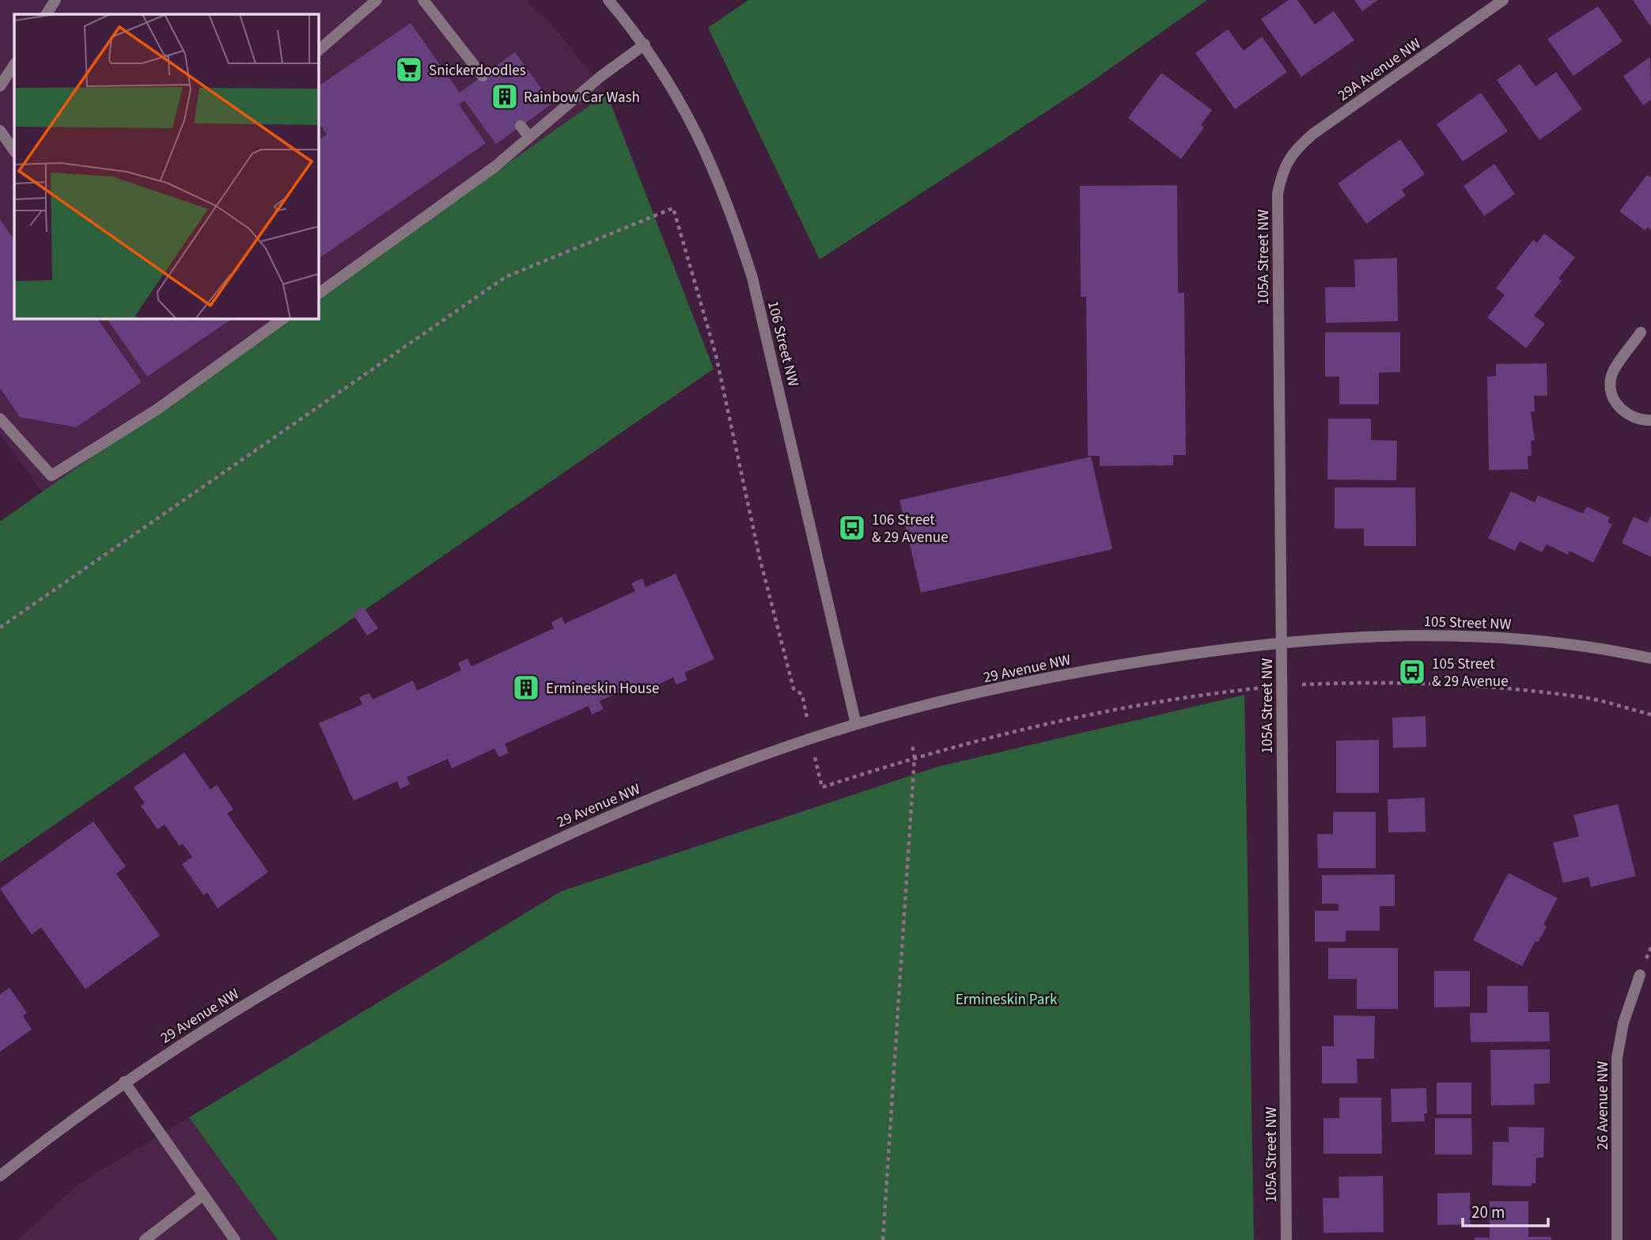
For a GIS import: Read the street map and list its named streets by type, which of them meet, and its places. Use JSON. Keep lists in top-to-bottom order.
{
  "streets": {
    "street": [
      "29A Avenue NW",
      "105A Street NW",
      "106 Street NW",
      "105 Street NW",
      "29 Avenue NW",
      "26 Avenue NW"
    ]
  },
  "crossings": [
    ["29A Avenue NW", "105A Street NW"],
    ["105A Street NW", "105 Street NW"],
    ["105A Street NW", "29 Avenue NW"],
    ["106 Street NW", "29 Avenue NW"],
    ["105 Street NW", "29 Avenue NW"]
  ],
  "parks": ["Ermineskin Park"],
  "places": {
    "supermarket": ["Snickerdoodles"],
    "building": ["Rainbow Car Wash", "Ermineskin House"],
    "bus stop": ["106 Street & 29 Avenue", "105 Street & 29 Avenue"]
  },
  "scale_bar": "20 m"
}
